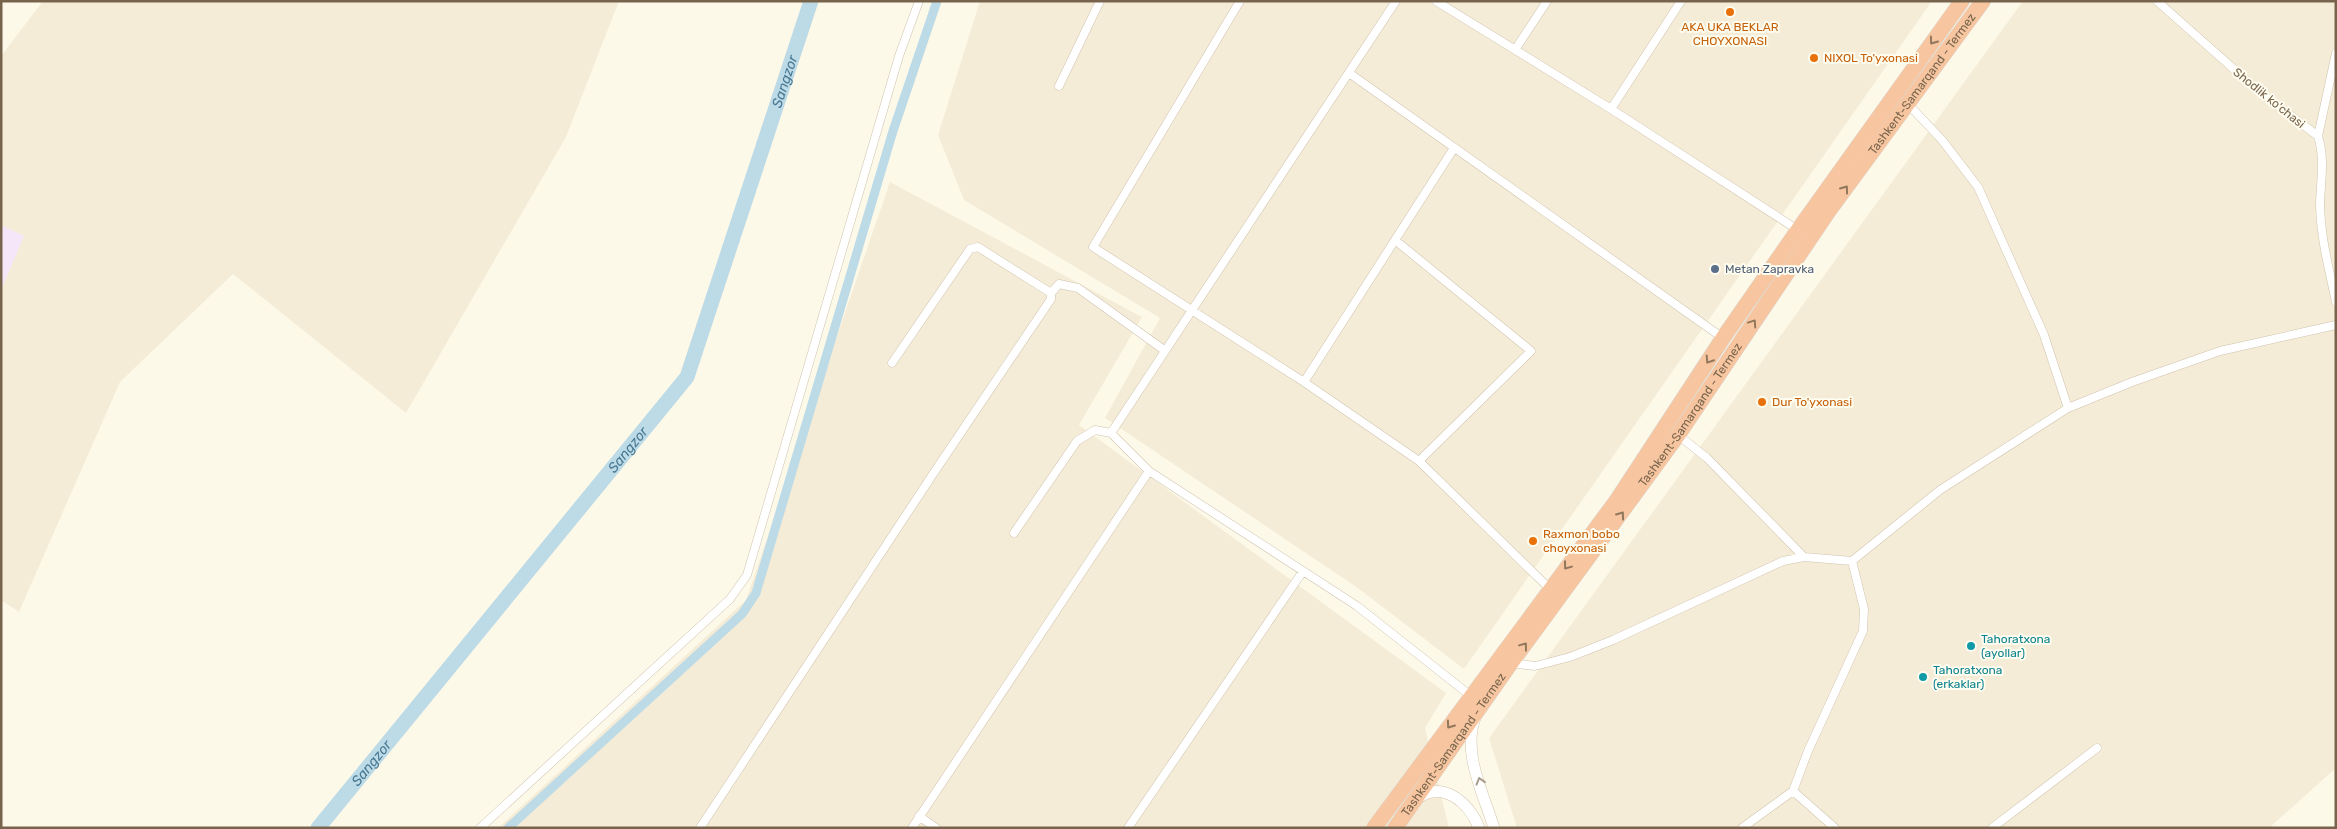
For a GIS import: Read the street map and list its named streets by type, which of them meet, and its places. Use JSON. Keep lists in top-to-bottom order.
{
  "streets": {
    "highway": ["Tashkent-Samarqand - Termez"],
    "street": ["Shodlik ko'chasi"]
  },
  "water": ["Sangzor"],
  "places": [
    "AKA UKA BEKLAR CHOYXONASI",
    "NIXOL To'yxonasi",
    "Metan Zapravka",
    "Dur To'yxonasi",
    "Raxmon bobo choyxonasi",
    "Tahoratxona (ayollar)",
    "Tahoratxona (erkaklar)"
  ]
}
